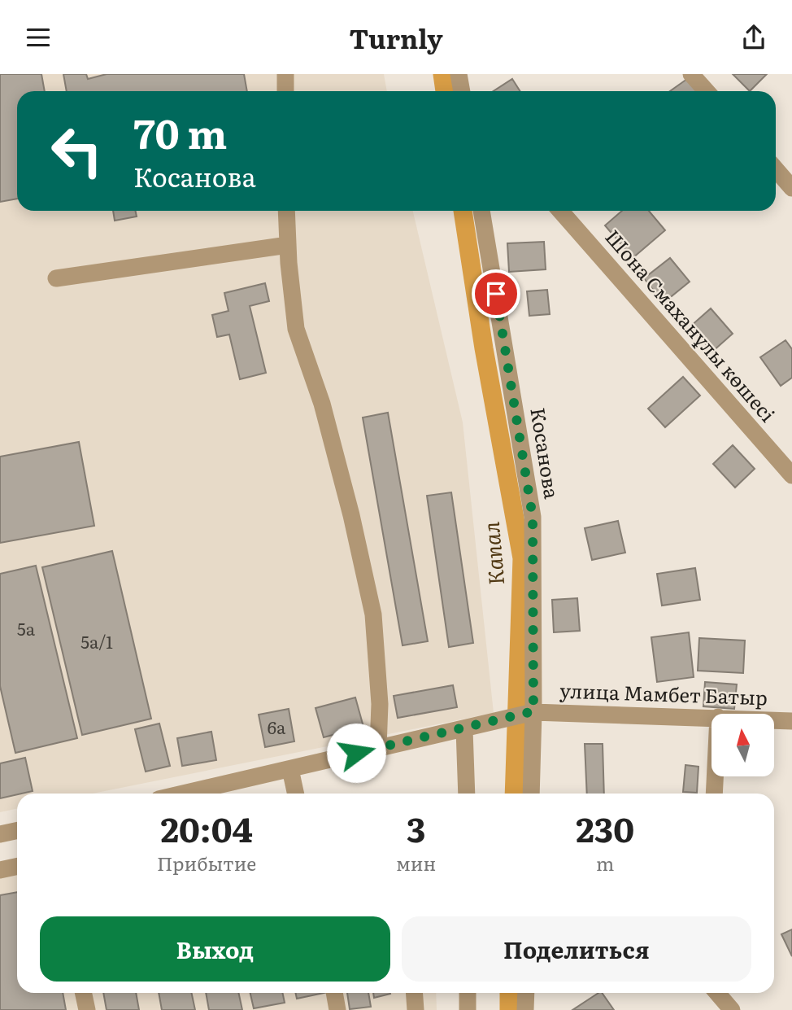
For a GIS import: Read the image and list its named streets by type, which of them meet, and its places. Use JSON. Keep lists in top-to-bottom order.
{
  "streets": {
    "street": ["Шона Смаханұлы көшесі", "Косанова", "улица Мамбет Батыр"]
  },
  "crossings": [
    ["Косанова", "улица Мамбет Батыр"]
  ],
  "water": ["Капал"],
  "house_numbers": ["5а", "5а/1", "6а"],
  "north": "top",
  "page": {
    "header": "Turnly",
    "turn": ["70 m", "Косанова"],
    "eta": [
      "20:04",
      "Прибытие",
      "3",
      "мин",
      "230",
      "m"
    ],
    "buttons": ["Выход", "Поделиться"]
  }
}
